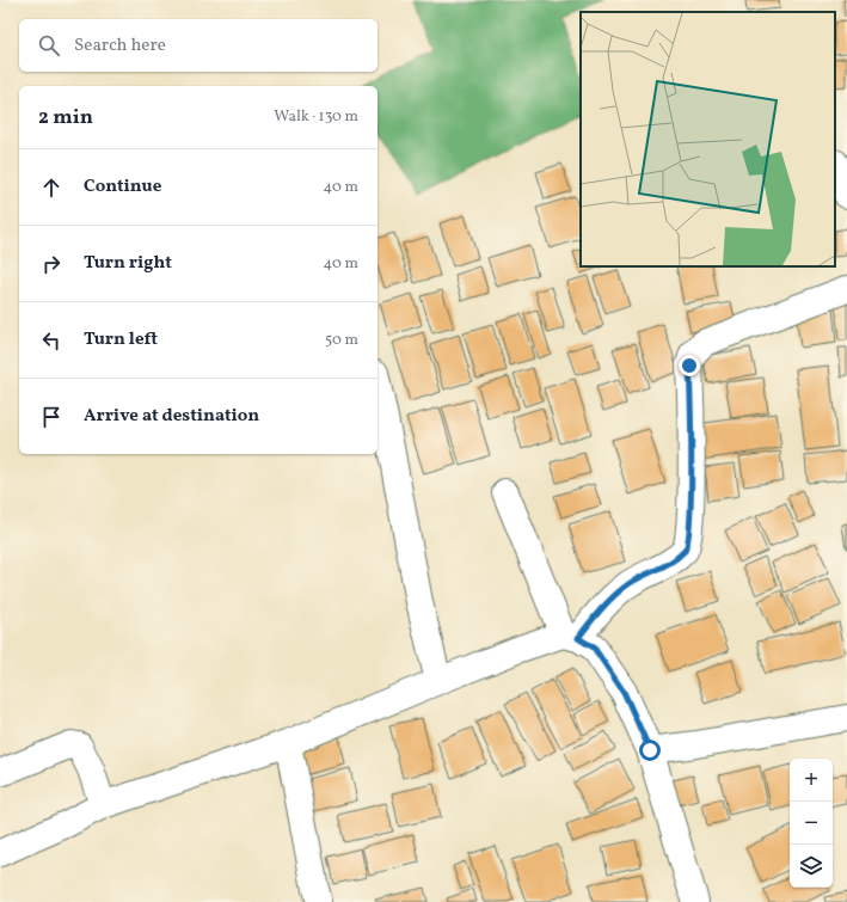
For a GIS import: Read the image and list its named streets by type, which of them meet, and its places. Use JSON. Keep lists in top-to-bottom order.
{
  "page": {
    "search": "Search here",
    "heading": ["2 min", "Walk · 130 m"],
    "list": [
      ["Continue", "40 m"],
      ["Turn right", "40 m"],
      ["Turn left", "50 m"],
      "Arrive at destination"
    ],
    "map_buttons": ["+", "−"]
  }
}
